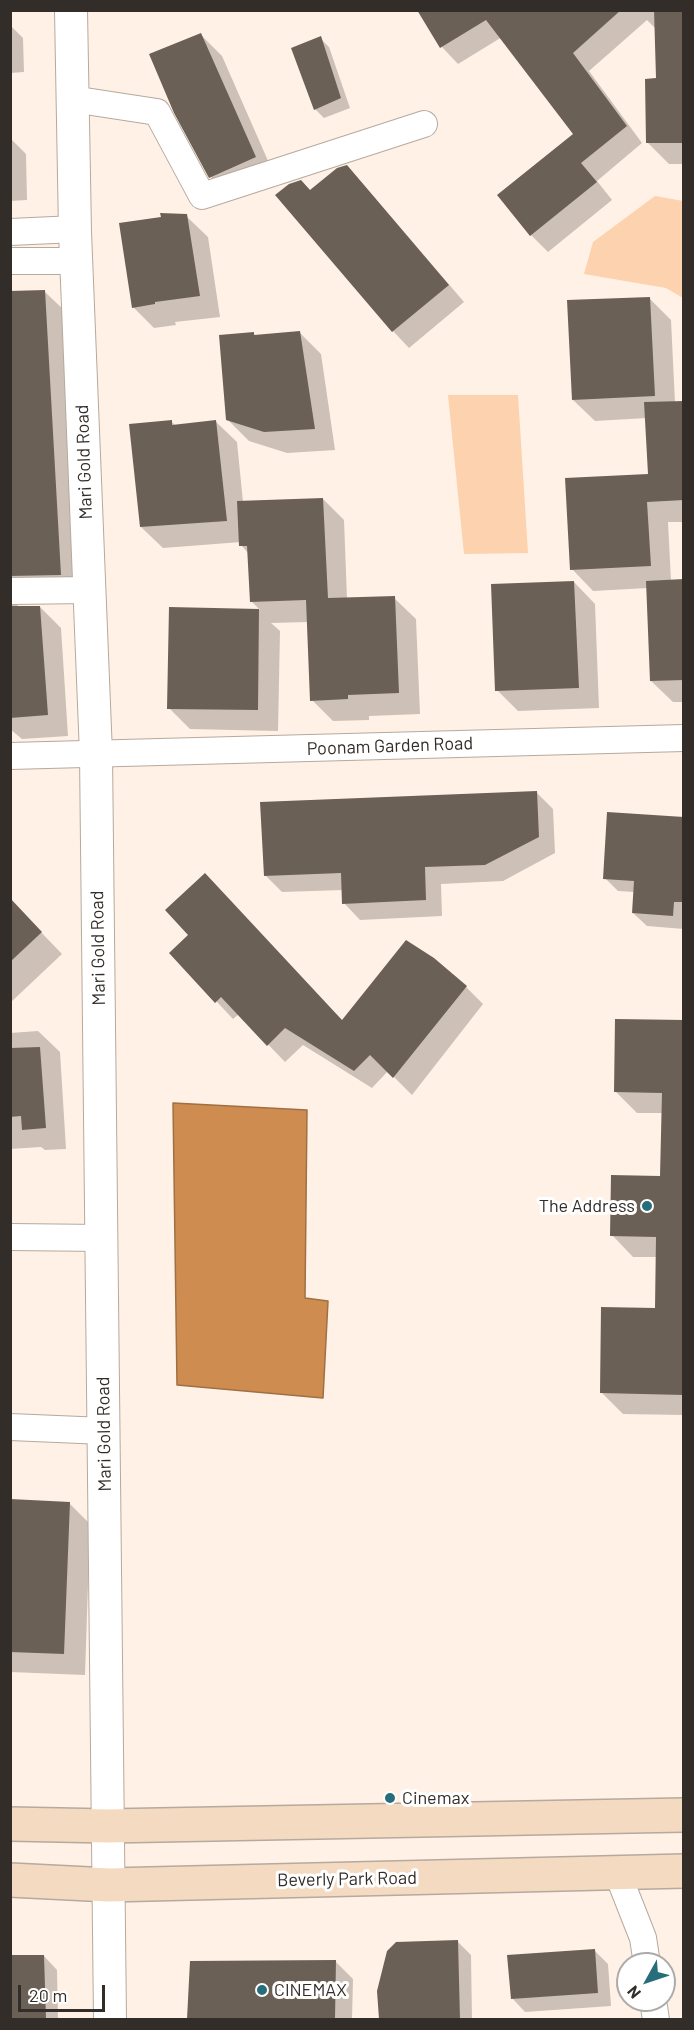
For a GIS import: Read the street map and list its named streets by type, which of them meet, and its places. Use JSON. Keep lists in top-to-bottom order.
{
  "streets": {
    "main road": ["Beverly Park Road"],
    "street": ["Mari Gold Road", "Poonam Garden Road"]
  },
  "crossings": [
    ["Mari Gold Road", "Poonam Garden Road"],
    ["Mari Gold Road", "Beverly Park Road"]
  ],
  "places": ["The Address", "Cinemax", "CINEMAX"],
  "scale_bar": "20 m",
  "north": "bottom left"
}
